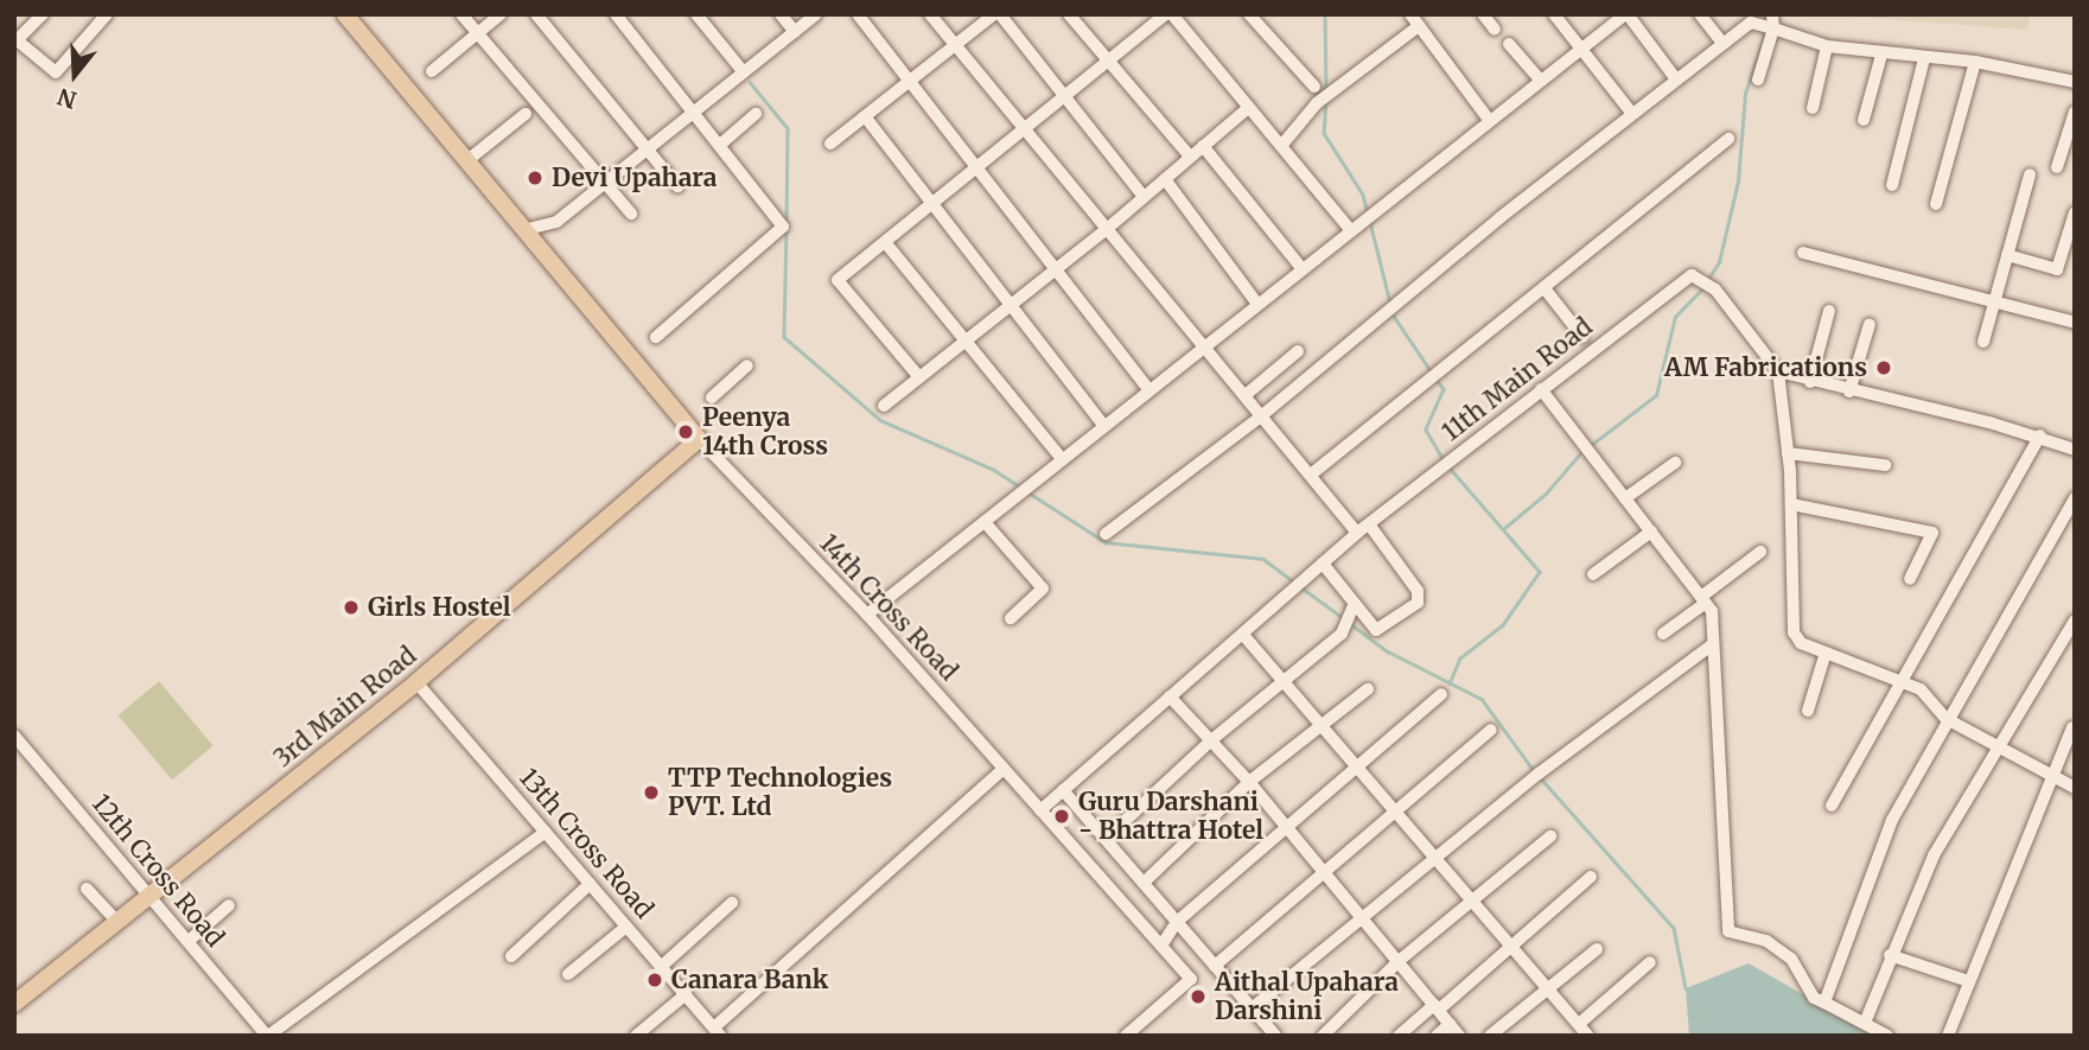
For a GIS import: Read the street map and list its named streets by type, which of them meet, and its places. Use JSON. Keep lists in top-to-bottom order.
{
  "streets": {
    "main road": ["3rd Main Road"],
    "street": [
      "11th Main Road",
      "14th Cross Road",
      "13th Cross Road",
      "12th Cross Road"
    ]
  },
  "crossings": [
    ["11th Main Road", "14th Cross Road"],
    ["14th Cross Road", "3rd Main Road"],
    ["3rd Main Road", "13th Cross Road"],
    ["3rd Main Road", "12th Cross Road"]
  ],
  "places": [
    "Devi Upahara",
    "AM Fabrications",
    "Peenya 14th Cross",
    "Girls Hostel",
    "TTP Technologies PVT. Ltd",
    "Guru Darshani - Bhattra Hotel",
    "Canara Bank",
    "Aithal Upahara Darshini"
  ],
  "north": "bottom"
}
